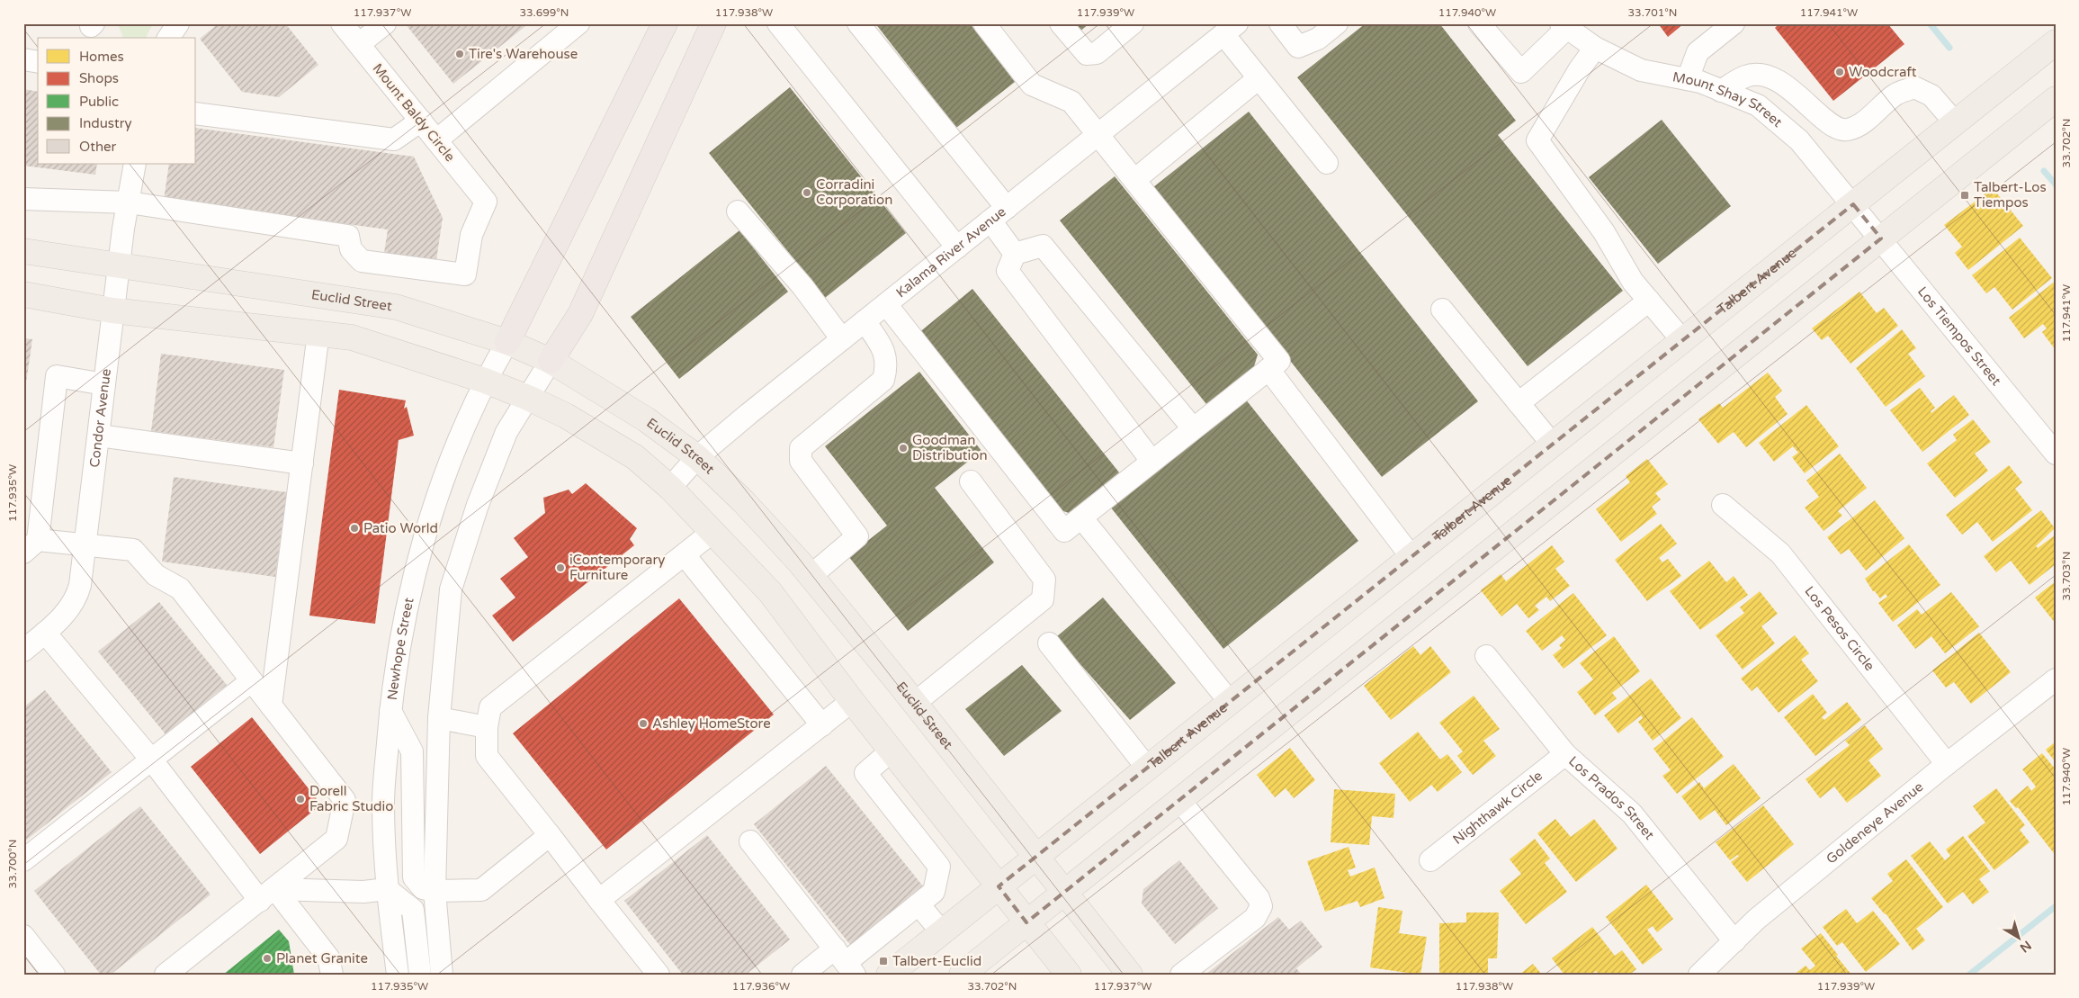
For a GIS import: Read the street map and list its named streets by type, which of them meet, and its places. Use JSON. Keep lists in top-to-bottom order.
{
  "streets": {
    "main road": ["Talbert Avenue", "Euclid Street"],
    "street": [
      "Mount Shay Street",
      "Mount Baldy Circle",
      "Kalama River Avenue",
      "Los Tiempos Street",
      "Condor Avenue",
      "Los Pesos Circle",
      "Newhope Street",
      "Los Prados Street",
      "Nighthawk Circle",
      "Goldeneye Avenue"
    ]
  },
  "crossings": [
    ["Mount Shay Street", "Talbert Avenue"],
    ["Mount Shay Street", "Los Tiempos Street"],
    ["Mount Baldy Circle", "Condor Avenue"],
    ["Kalama River Avenue", "Euclid Street"],
    ["Talbert Avenue", "Euclid Street"],
    ["Talbert Avenue", "Los Tiempos Street"],
    ["Euclid Street", "Condor Avenue"],
    ["Euclid Street", "Newhope Street"],
    ["Los Pesos Circle", "Goldeneye Avenue"],
    ["Los Prados Street", "Nighthawk Circle"],
    ["Los Prados Street", "Goldeneye Avenue"]
  ],
  "places": {
    "other": [
      "Tire's Warehouse",
      "Woodcraft",
      "Corradini Corporation",
      "Goodman Distribution",
      "Patio World",
      "iContemporary Furniture",
      "Ashley HomeStore",
      "Dorell Fabric Studio",
      "Planet Granite"
    ],
    "transit": ["Talbert-Los Tiempos", "Talbert-Euclid"]
  },
  "legend": [
    "Homes",
    "Shops",
    "Public",
    "Industry",
    "Other"
  ],
  "north": "bottom right",
  "coordinates": [
    "117.937°W",
    "33.699°N",
    "117.938°W",
    "117.939°W",
    "117.940°W",
    "33.701°N",
    "117.941°W",
    "33.702°N",
    "117.935°W",
    "33.703°N",
    "33.700°N",
    "117.936°W"
  ]
}
